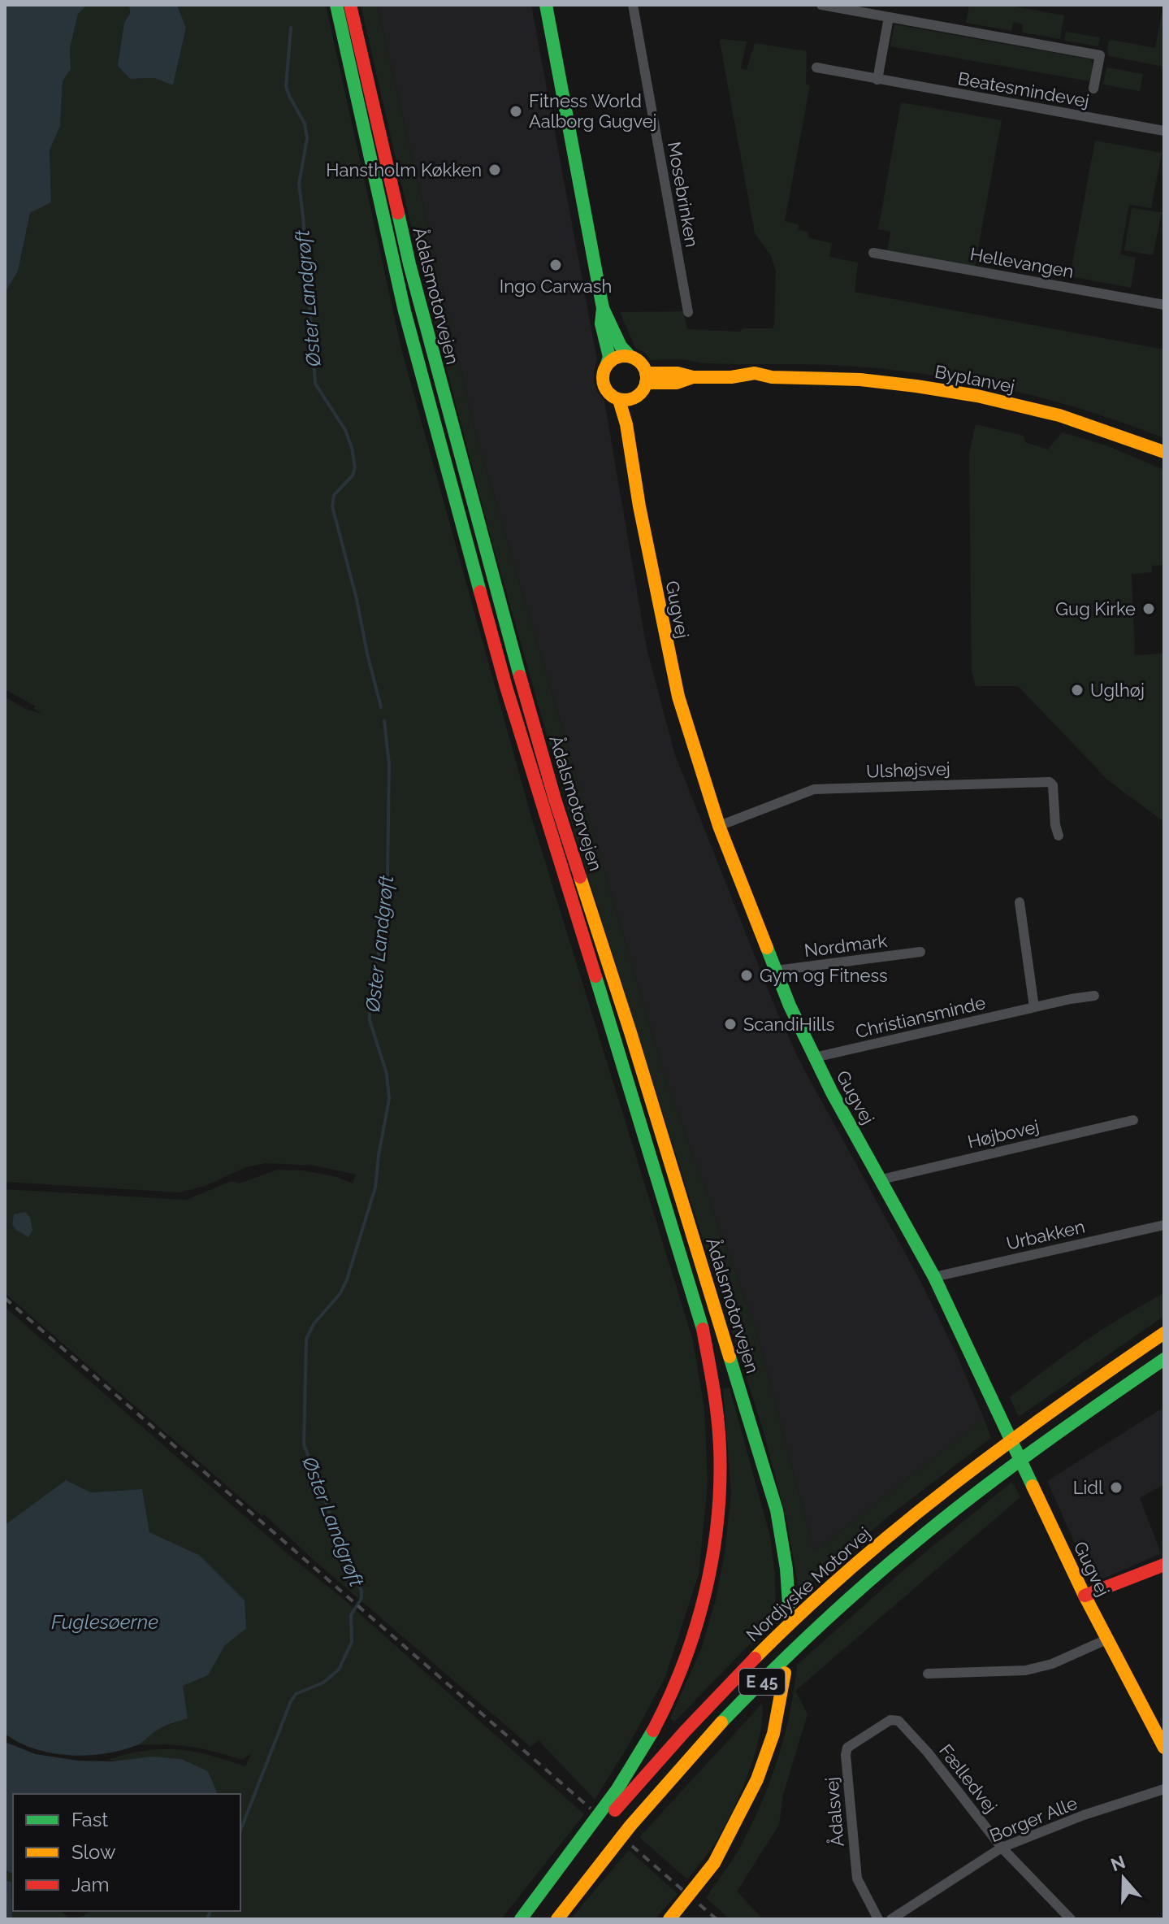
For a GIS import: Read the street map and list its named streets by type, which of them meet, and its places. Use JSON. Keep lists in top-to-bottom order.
{
  "streets": {
    "main road": [
      "Ådalsmotorvejen",
      "Byplanvej",
      "Gugvej",
      "Nordjyske Motorvej",
      "E 45"
    ],
    "street": [
      "Beatesmindevej",
      "Mosebrinken",
      "Hellevangen",
      "Ulshøjsvej",
      "Nordmark",
      "Christiansminde",
      "Højbovej",
      "Urbakken",
      "Fælledvej",
      "Ådalsvej",
      "Borger Alle"
    ]
  },
  "crossings": [
    ["Byplanvej", "Gugvej"],
    ["Gugvej", "Ulshøjsvej"],
    ["Gugvej", "Nordmark"],
    ["Gugvej", "Christiansminde"],
    ["Gugvej", "Højbovej"],
    ["Gugvej", "Urbakken"],
    ["Fælledvej", "Ådalsvej"],
    ["Fælledvej", "Borger Alle"]
  ],
  "water": ["Øster Landgrøft", "Fuglesøerne"],
  "places": [
    "Fitness World Aalborg Gugvej",
    "Hanstholm Køkken",
    "Ingo Carwash",
    "Gug Kirke",
    "Uglhøj",
    "Gym og Fitness",
    "ScandiHills",
    "Lidl"
  ],
  "legend": ["Fast", "Slow", "Jam"],
  "north": "top"
}
